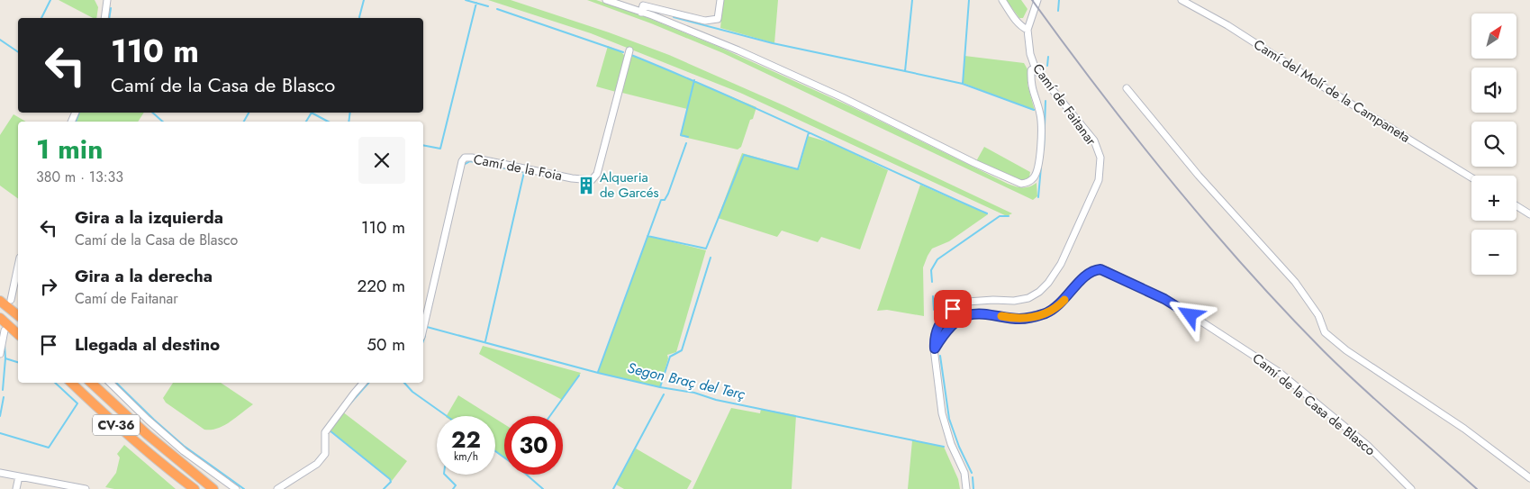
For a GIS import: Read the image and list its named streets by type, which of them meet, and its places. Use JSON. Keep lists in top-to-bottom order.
{
  "streets": {
    "highway": ["CV-36"],
    "street": [
      "Camí del Molí de la Campaneta",
      "Camí de Faitanar",
      "Camí de la Foia",
      "Camí de la Casa de Blasco"
    ]
  },
  "crossings": [
    ["Camí de Faitanar", "Camí de la Casa de Blasco"]
  ],
  "water": ["Segon Braç del Terç"],
  "places": {
    "building": ["Alqueria de Garcés"]
  },
  "north": "top right",
  "page": {
    "map_buttons": ["+", "−"],
    "turn": ["110 m", "Camí de la Casa de Blasco"],
    "heading": ["1 min", "380 m · 13:33"],
    "list": [
      {
        "name": "Gira a la izquierda",
        "note": "Camí de la Casa de Blasco",
        "value": "110 m"
      },
      {
        "name": "Gira a la derecha",
        "note": "Camí de Faitanar",
        "value": "220 m"
      },
      {
        "name": "Llegada al destino",
        "value": "50 m"
      }
    ],
    "speed": "22 km/h",
    "limit": "30"
  }
}
